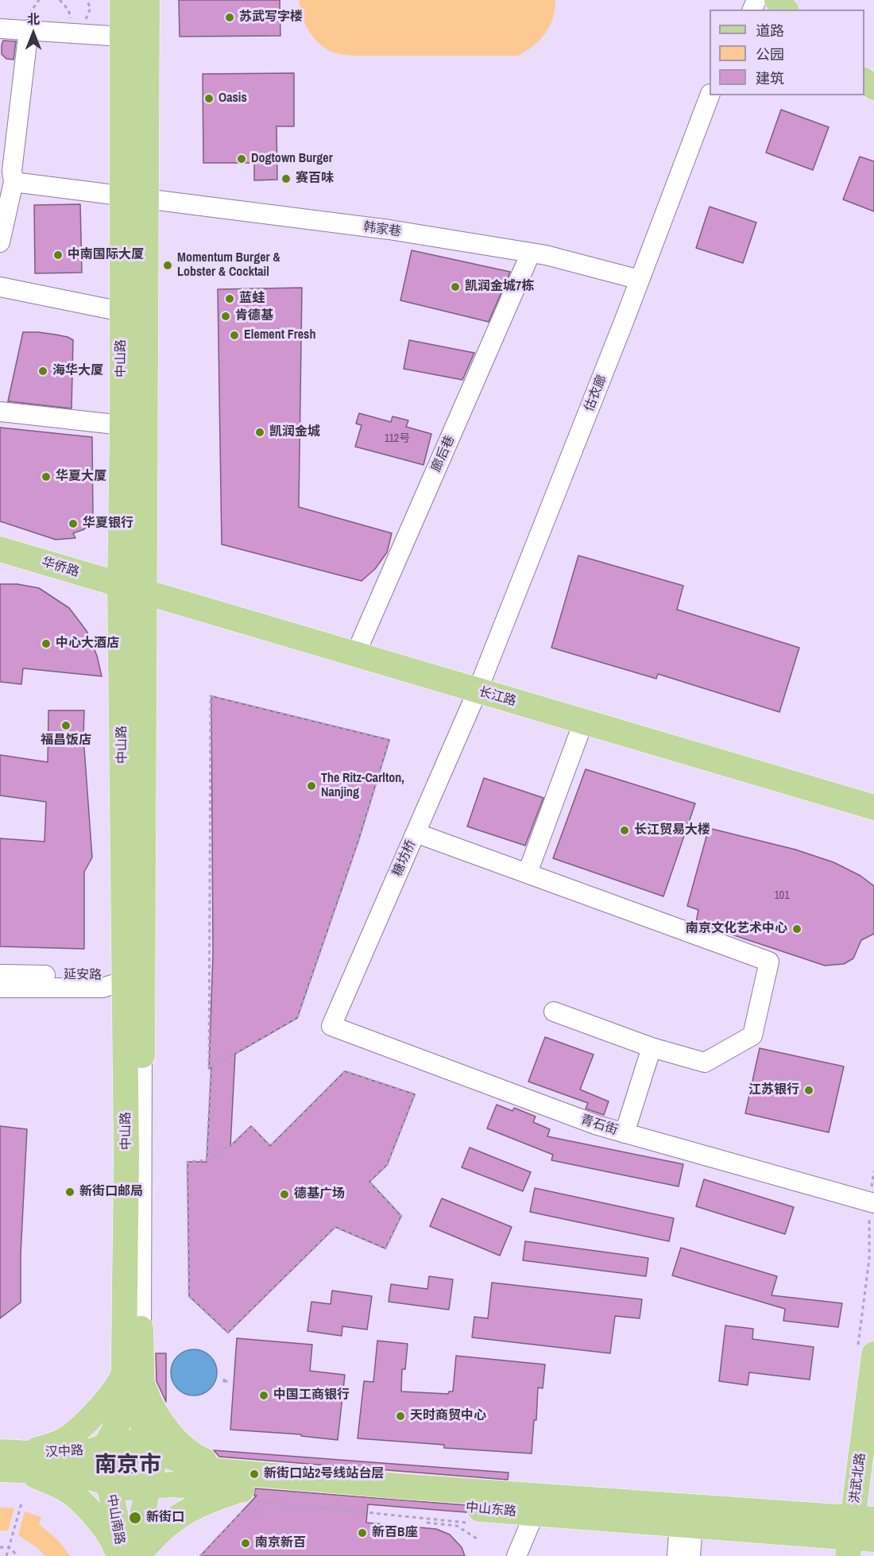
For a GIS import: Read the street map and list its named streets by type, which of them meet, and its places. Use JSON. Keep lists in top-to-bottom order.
{
  "streets": {
    "main road": [
      "中山路",
      "华侨路",
      "长江路",
      "汉中路",
      "洪武北路",
      "中山东路",
      "中山南路"
    ],
    "street": [
      "韩家巷",
      "估衣廊",
      "廊后巷",
      "糖坊桥",
      "延安路",
      "青石街"
    ]
  },
  "crossings": [
    ["韩家巷", "中山路"],
    ["韩家巷", "估衣廊"],
    ["韩家巷", "廊后巷"],
    ["中山路", "华侨路"],
    ["中山路", "长江路"],
    ["中山路", "延安路"],
    ["中山路", "汉中路"],
    ["中山路", "中山东路"],
    ["中山路", "中山南路"],
    ["估衣廊", "长江路"],
    ["估衣廊", "糖坊桥"],
    ["廊后巷", "长江路"],
    ["华侨路", "长江路"],
    ["长江路", "糖坊桥"],
    ["糖坊桥", "青石街"],
    ["汉中路", "中山东路"],
    ["汉中路", "中山南路"],
    ["洪武北路", "中山东路"],
    ["中山东路", "中山南路"]
  ],
  "districts": ["南京市"],
  "places": [
    "苏武写字楼",
    "Oasis",
    "Dogtown Burger",
    "赛百味",
    "中南国际大厦",
    "Momentum Burger & Lobster & Cocktail",
    "凯润金城7栋",
    "蓝蛙",
    "肯德基",
    "Element Fresh",
    "海华大厦",
    "凯润金城",
    "华夏大厦",
    "华夏银行",
    "中心大酒店",
    "福昌饭店",
    "The Ritz-Carlton, Nanjing",
    "长江贸易大楼",
    "南京文化艺术中心",
    "江苏银行",
    "新街口邮局",
    "德基广场",
    "中国工商银行",
    "天时商贸中心",
    "新街口站2号线站台层",
    "新街口",
    "新百B座",
    "南京新百"
  ],
  "house_numbers": ["112号", "101"],
  "legend": ["道路", "公园", "建筑"],
  "north": "top"
}
